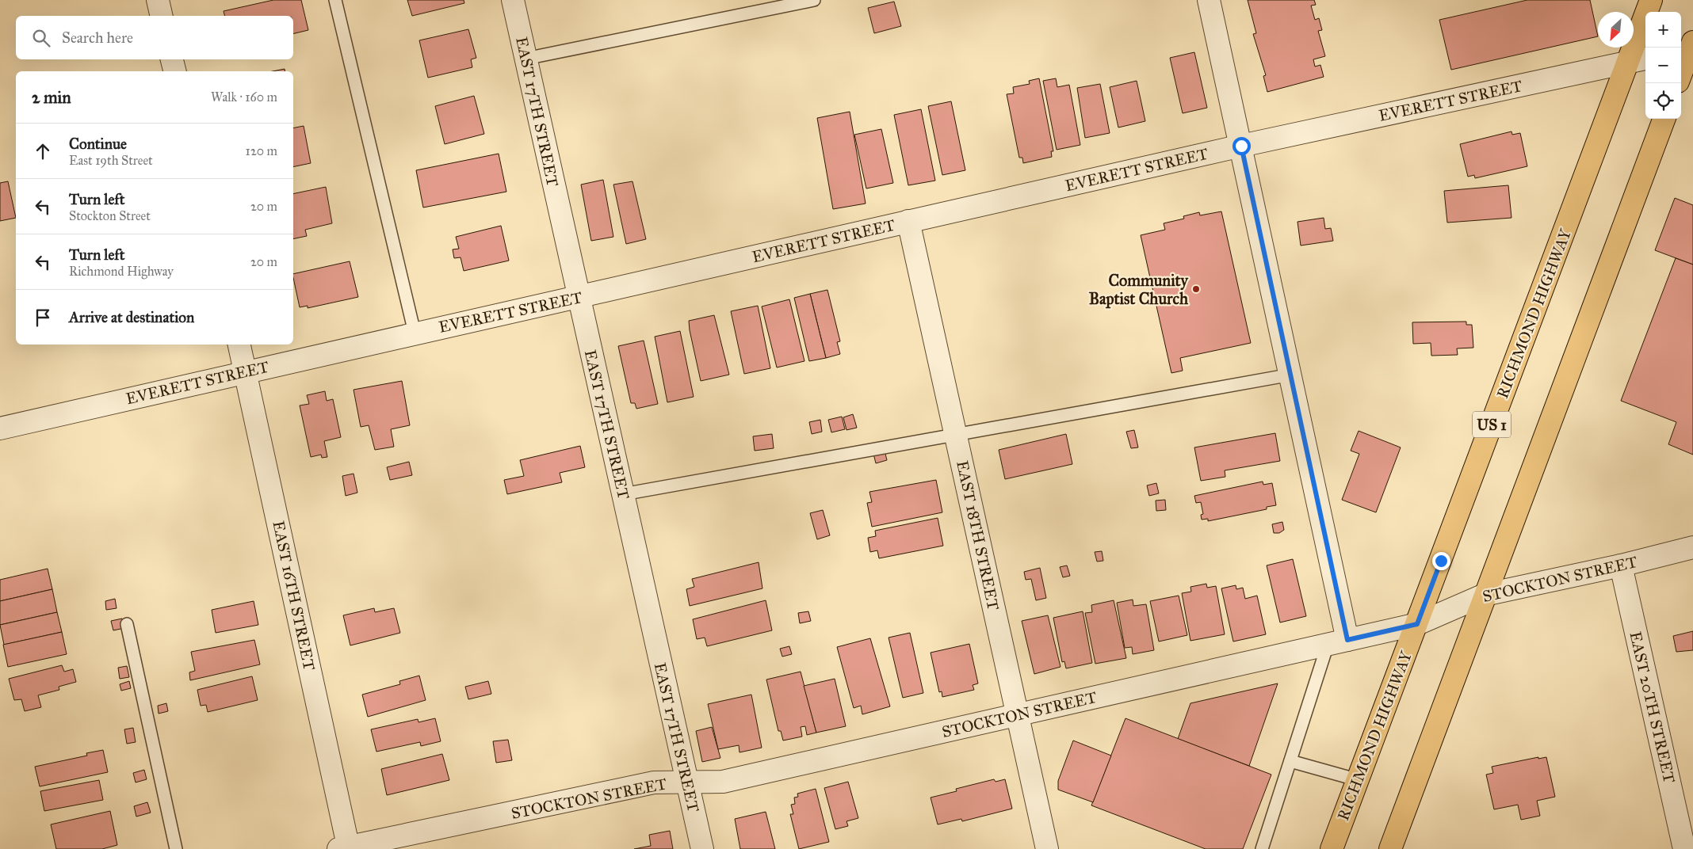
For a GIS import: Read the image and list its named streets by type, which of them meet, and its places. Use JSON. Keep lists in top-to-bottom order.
{
  "streets": {
    "main road": ["RICHMOND HIGHWAY", "US 1"],
    "street": [
      "EVERETT STREET",
      "EAST 17TH STREET",
      "EAST 18TH STREET",
      "STOCKTON STREET",
      "EAST 16TH STREET",
      "EAST 20TH STREET"
    ]
  },
  "crossings": [
    ["EVERETT STREET", "EAST 17TH STREET"],
    ["EVERETT STREET", "RICHMOND HIGHWAY"],
    ["EVERETT STREET", "EAST 18TH STREET"],
    ["EVERETT STREET", "EAST 16TH STREET"],
    ["EAST 17TH STREET", "STOCKTON STREET"],
    ["RICHMOND HIGHWAY", "STOCKTON STREET"],
    ["EAST 18TH STREET", "STOCKTON STREET"],
    ["STOCKTON STREET", "EAST 16TH STREET"],
    ["STOCKTON STREET", "EAST 20TH STREET"]
  ],
  "places": ["Community Baptist Church"],
  "north": "bottom left",
  "page": {
    "map_buttons": ["+", "−"],
    "search": "Search here",
    "heading": ["2 min", "Walk · 160 m"],
    "list": [
      ["Continue", "East 19th Street", "120 m"],
      ["Turn left", "Stockton Street", "20 m"],
      ["Turn left", "Richmond Highway", "20 m"],
      "Arrive at destination"
    ]
  }
}
